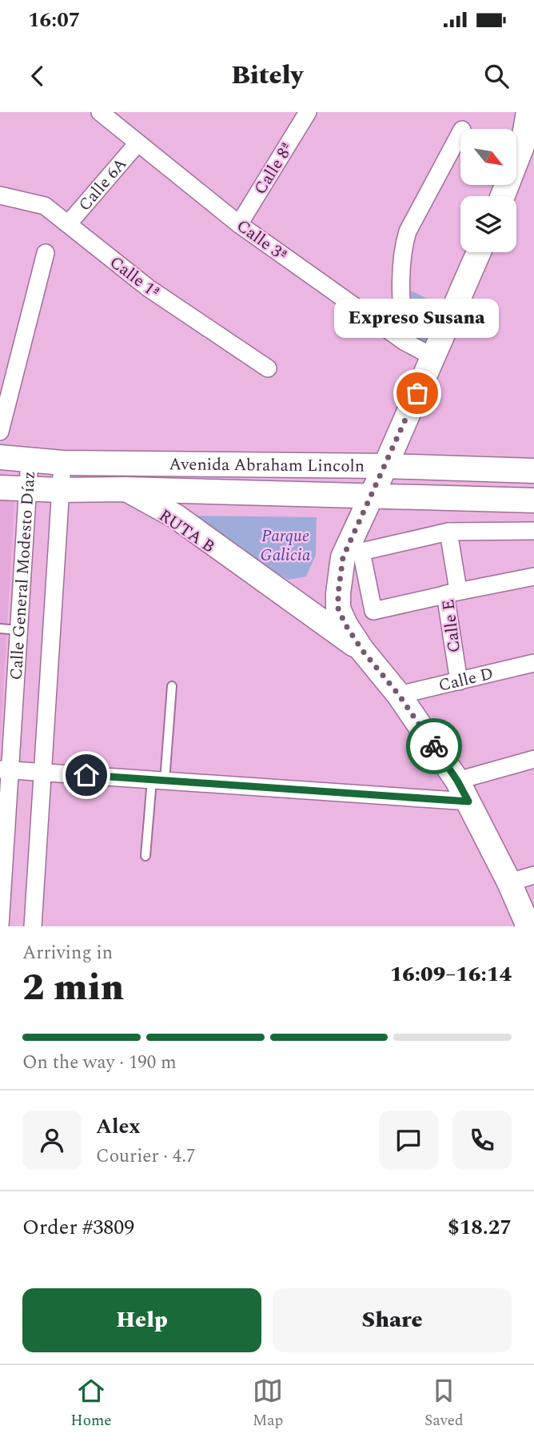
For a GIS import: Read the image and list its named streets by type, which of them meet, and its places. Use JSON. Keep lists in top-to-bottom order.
{
  "streets": {
    "main road": ["Avenida Abraham Lincoln"],
    "street": [
      "Calle 8ª",
      "Calle 6A",
      "Calle 3ª",
      "Calle 1ª",
      "Calle General Modesto Díaz",
      "Calle E",
      "Calle D"
    ]
  },
  "crossings": [
    ["Calle 8ª", "Calle 3ª"],
    ["Calle 6A", "Calle 3ª"],
    ["Calle 6A", "Calle 1ª"],
    ["Avenida Abraham Lincoln", "Calle General Modesto Díaz"],
    ["Calle E", "Calle D"]
  ],
  "parks": ["Parque Galicia"],
  "places": ["Expreso Susana"],
  "north": "bottom right",
  "page": {
    "status": "16:07",
    "header": "Bitely",
    "bubble": "Expreso Susana",
    "heading": ["2 min", "Arriving in", "16:09–16:14"],
    "panel": [
      "Alex",
      "Courier · 4.7",
      "Order #3809",
      "$18.27"
    ],
    "bar": "On the way · 190 m",
    "buttons": ["Help", "Share"],
    "tabs": ["Home", "Map", "Saved"]
  }
}
